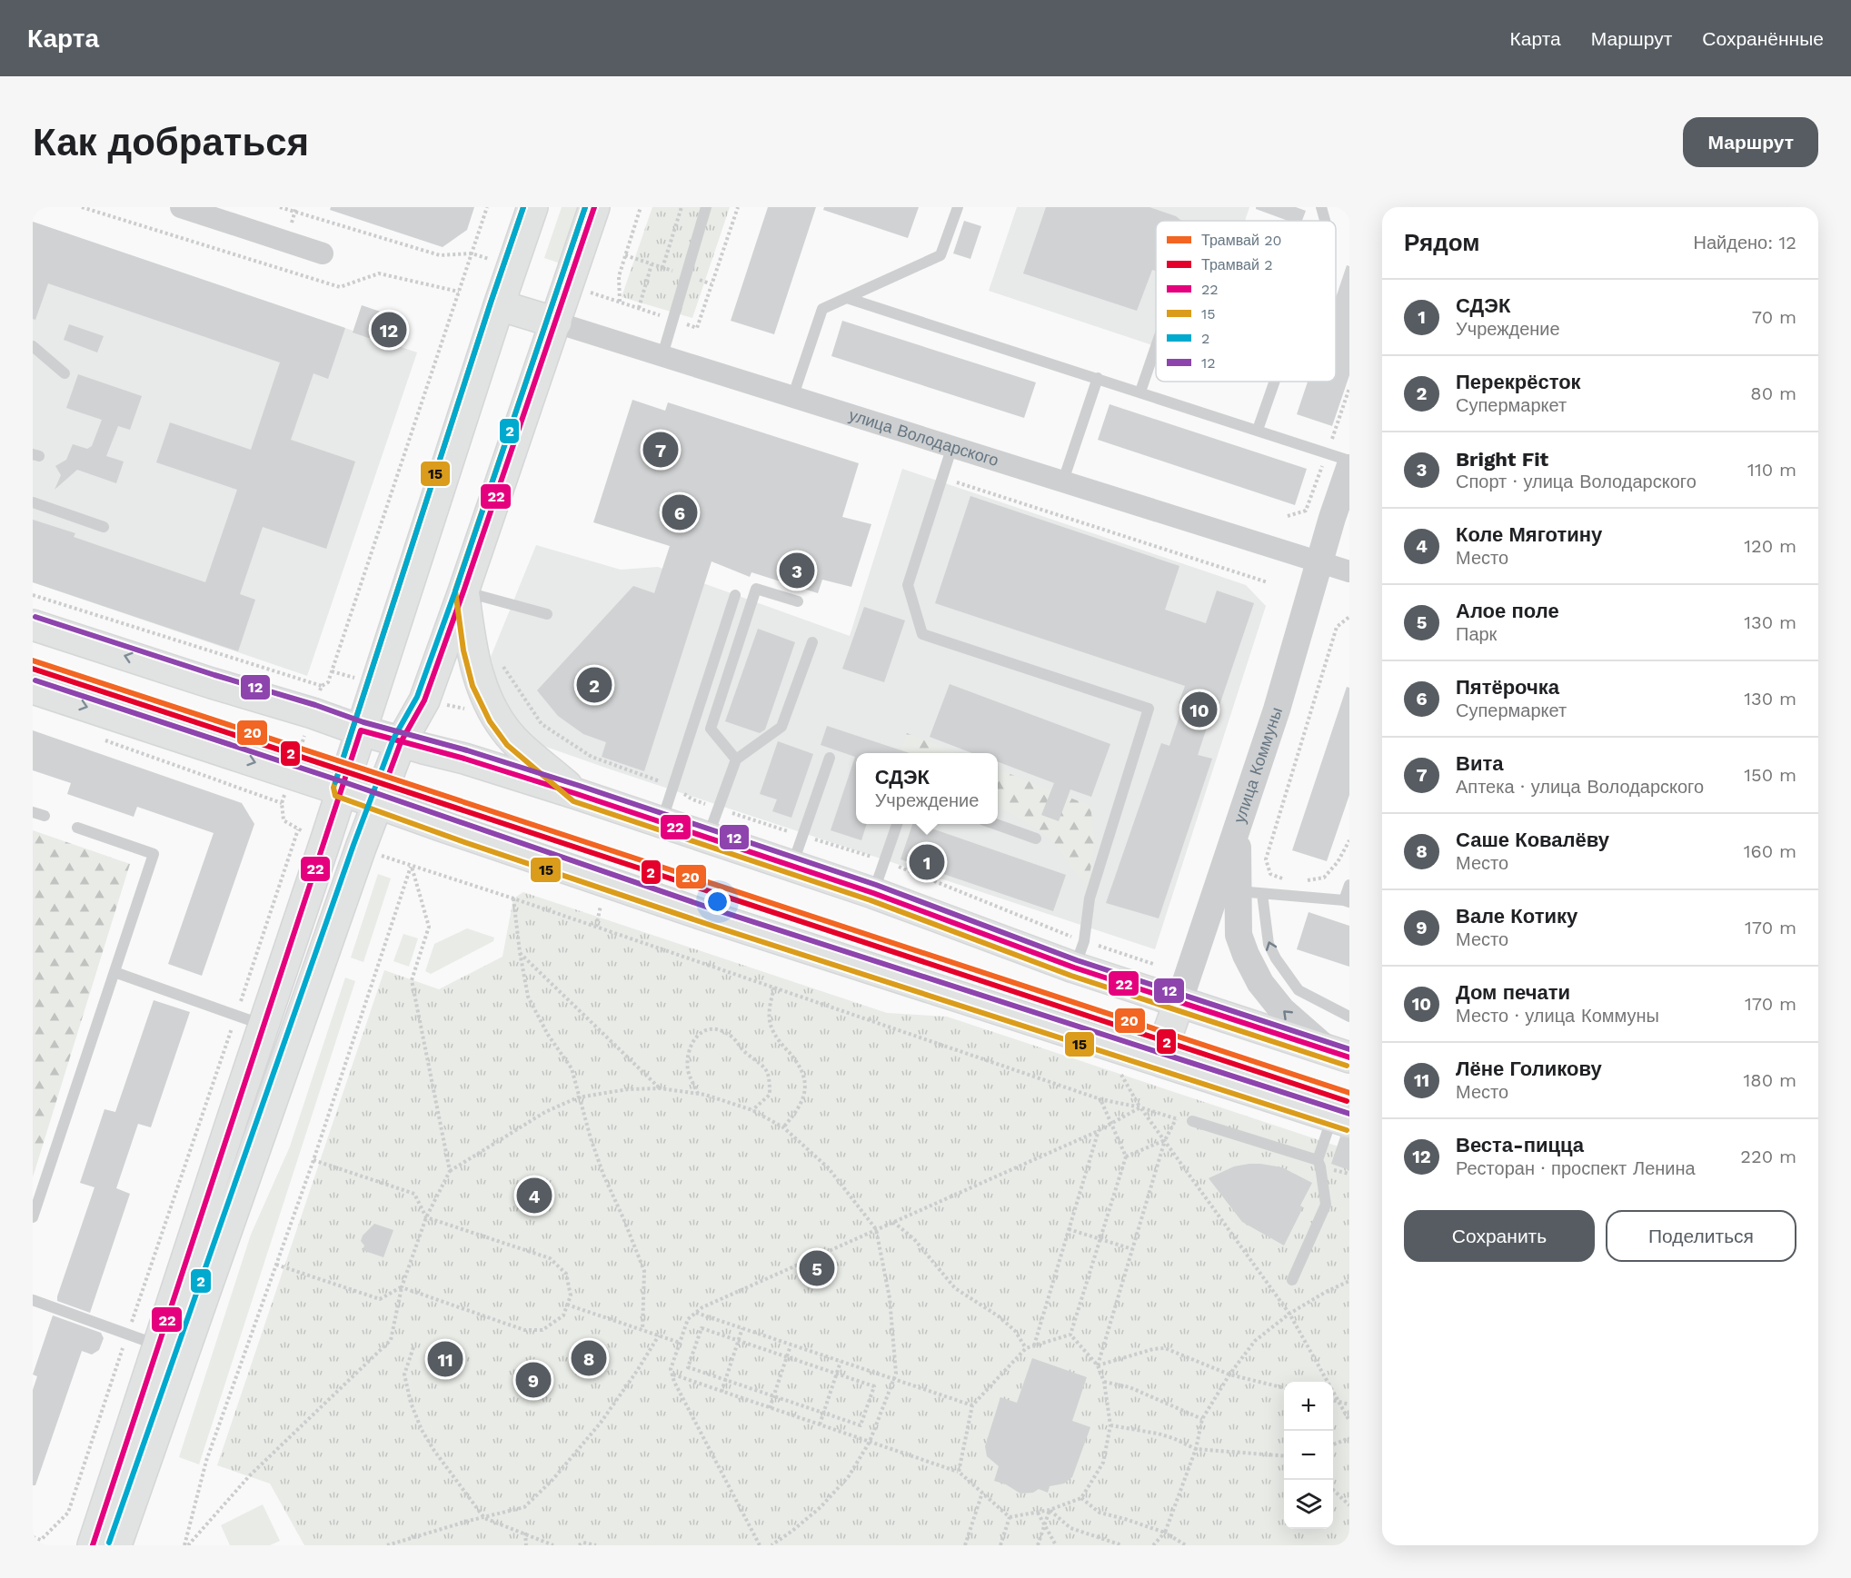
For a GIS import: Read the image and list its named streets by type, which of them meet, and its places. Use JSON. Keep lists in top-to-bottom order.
{
  "streets": {
    "main road": ["улица Володарского", "улица Коммуны"]
  },
  "crossings": [
    ["улица Володарского", "улица Коммуны"]
  ],
  "lines": [
    "transit line 22",
    "transit line 15",
    "transit line 2",
    "transit line 12",
    "tram line 20",
    "tram line 2"
  ],
  "legend": [
    "Трамвай 20",
    "Трамвай 2",
    "22",
    "15",
    "2",
    "12"
  ],
  "page": {
    "header": "Карта",
    "nav": ["Карта", "Маршрут", "Сохранённые"],
    "buttons": [
      "Маршрут",
      ["Сохранить", "Поделиться"]
    ],
    "title": "Как добраться",
    "heading": ["Рядом", "Найдено: 12"],
    "list": [
      {
        "mark": "1",
        "name": "СДЭК",
        "note": "Учреждение",
        "value": "70 m"
      },
      {
        "mark": "2",
        "name": "Перекрёсток",
        "note": "Супермаркет",
        "value": "80 m"
      },
      {
        "mark": "3",
        "name": "Bright Fit",
        "note": "Спорт · улица Володарского",
        "value": "110 m"
      },
      {
        "mark": "4",
        "name": "Коле Мяготину",
        "note": "Место",
        "value": "120 m"
      },
      {
        "mark": "5",
        "name": "Алое поле",
        "note": "Парк",
        "value": "130 m"
      },
      {
        "mark": "6",
        "name": "Пятёрочка",
        "note": "Супермаркет",
        "value": "130 m"
      },
      {
        "mark": "7",
        "name": "Вита",
        "note": "Аптека · улица Володарского",
        "value": "150 m"
      },
      {
        "mark": "8",
        "name": "Саше Ковалёву",
        "note": "Место",
        "value": "160 m"
      },
      {
        "mark": "9",
        "name": "Вале Котику",
        "note": "Место",
        "value": "170 m"
      },
      {
        "mark": "10",
        "name": "Дом печати",
        "note": "Место · улица Коммуны",
        "value": "170 m"
      },
      {
        "mark": "11",
        "name": "Лёне Голикову",
        "note": "Место",
        "value": "180 m"
      },
      {
        "mark": "12",
        "name": "Веста-пицца",
        "note": "Ресторан · проспект Ленина",
        "value": "220 m"
      }
    ],
    "pins": [
      "12",
      "7",
      "6",
      "3",
      "2",
      "10",
      "1",
      "4",
      "5",
      "8",
      "11",
      "9"
    ],
    "popup": ["СДЭК", "Учреждение"],
    "map_buttons": ["+", "−"]
  }
}
